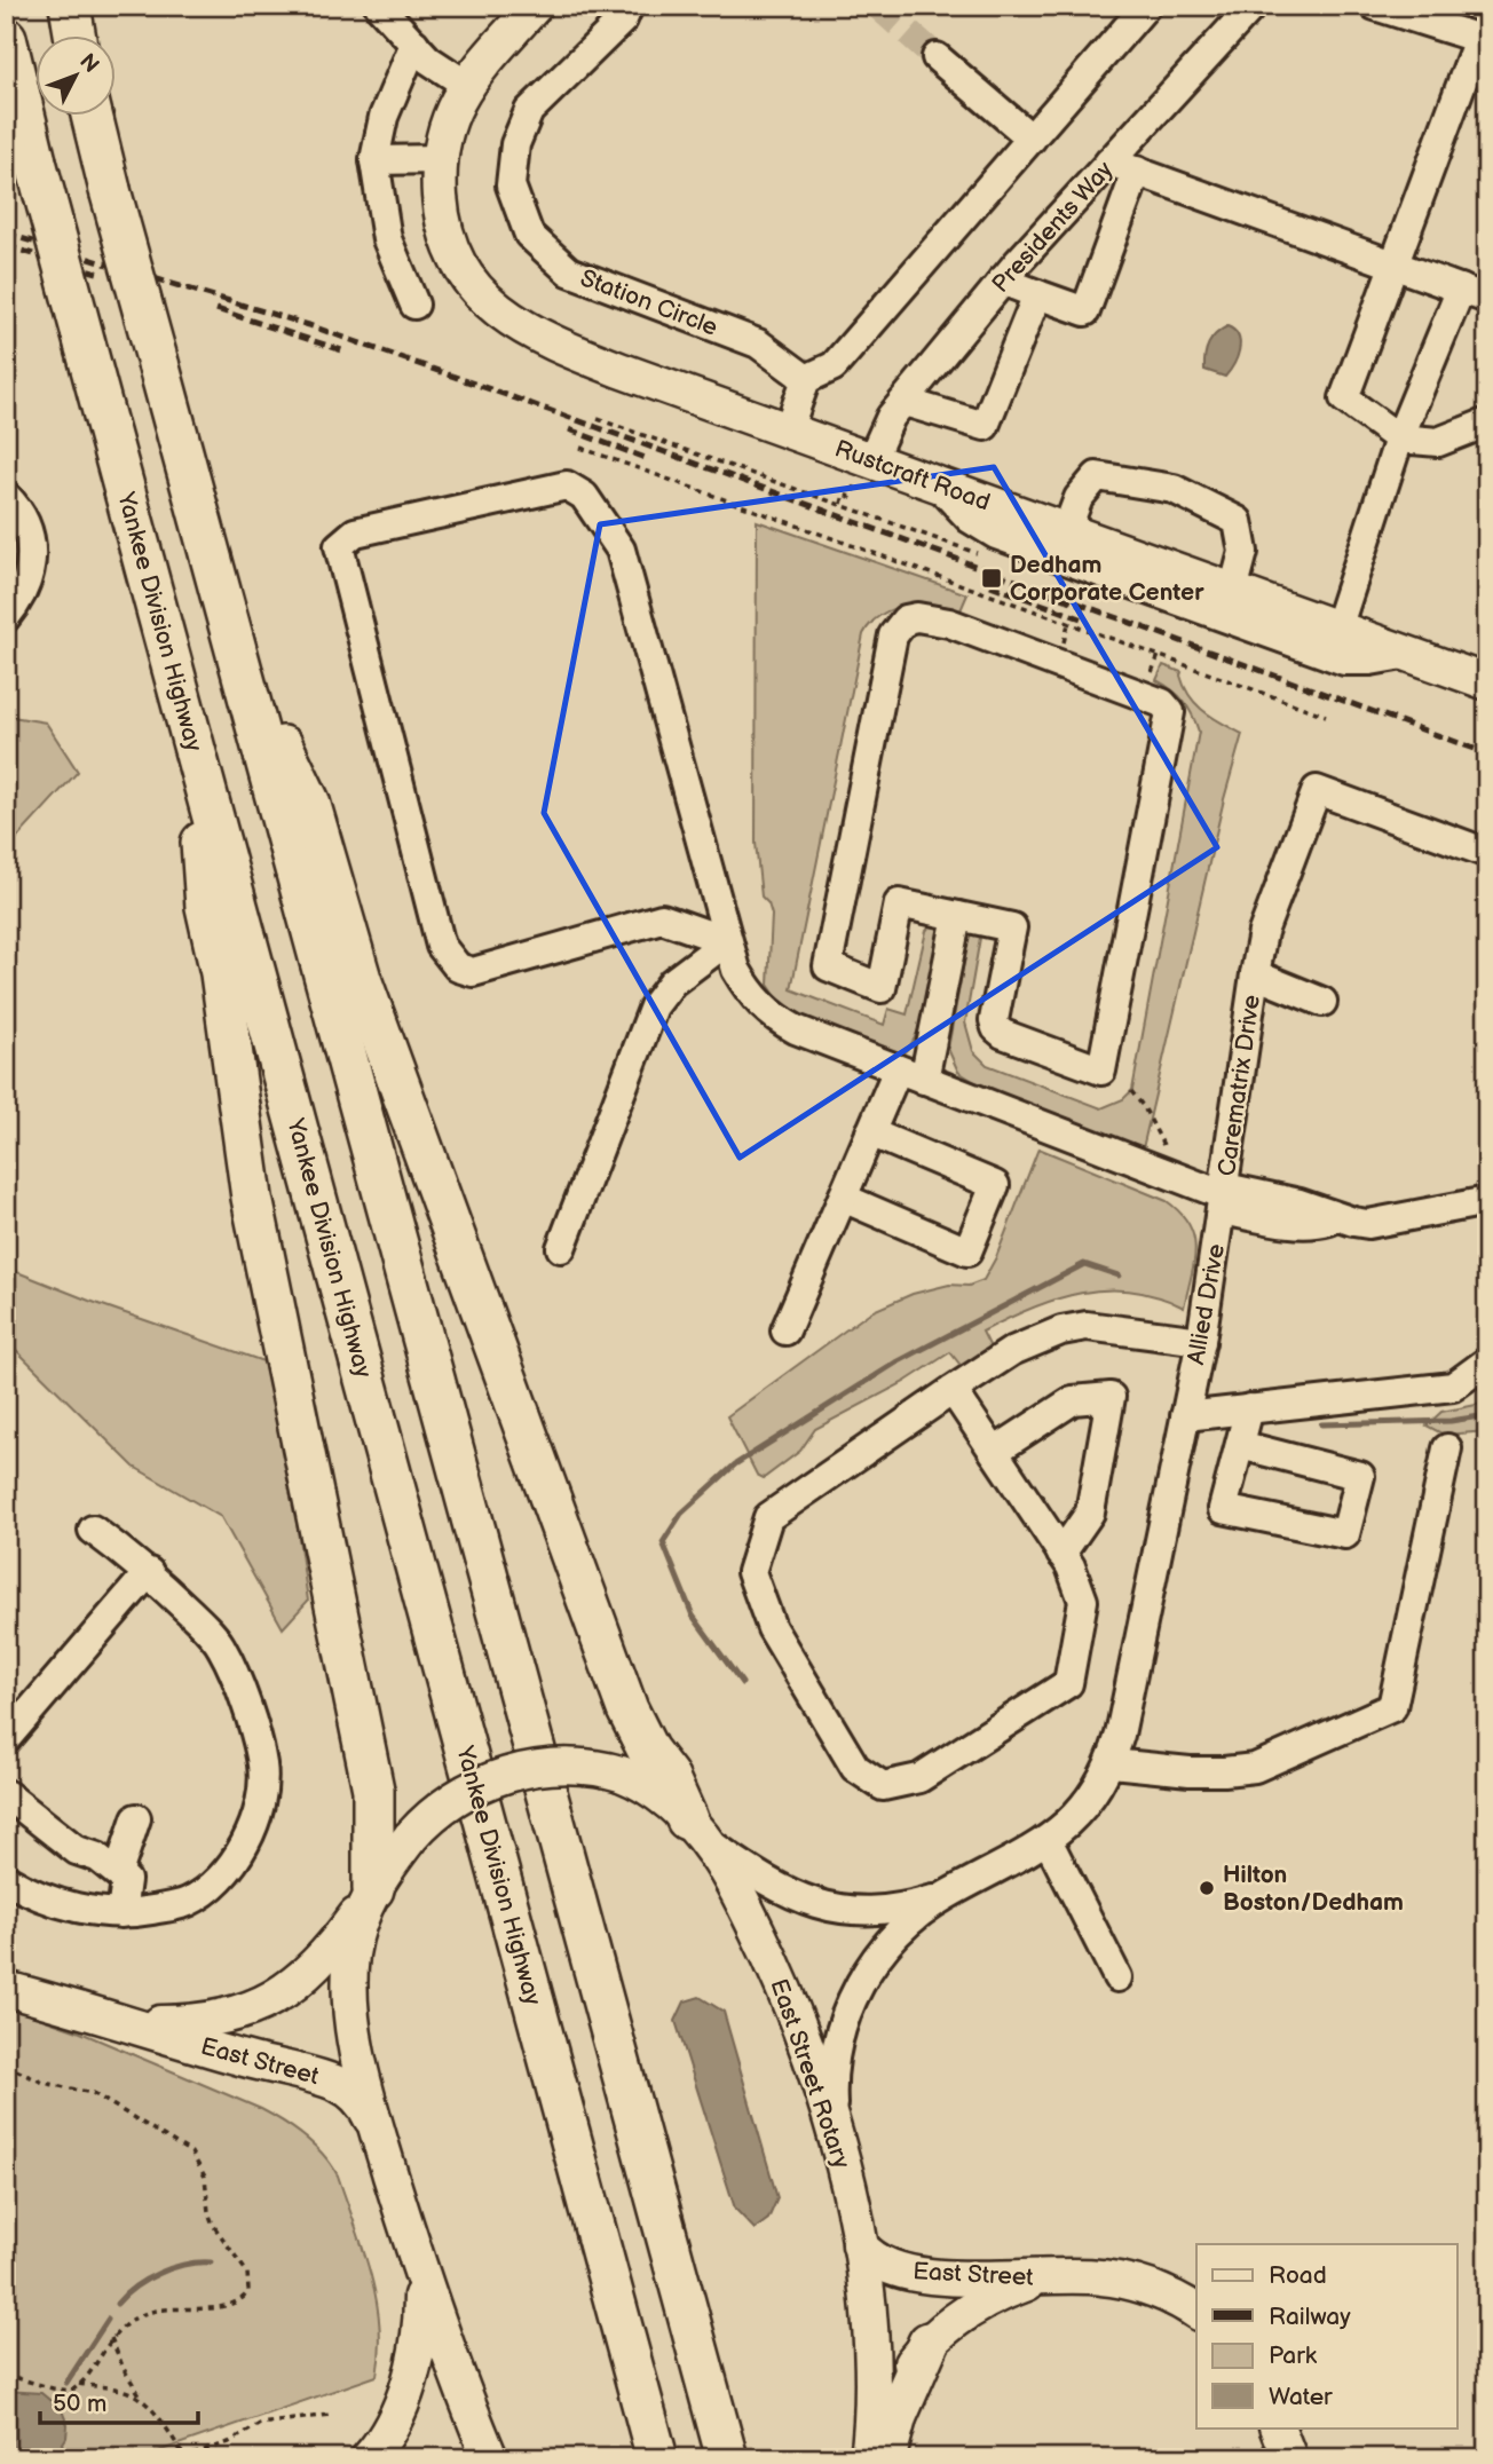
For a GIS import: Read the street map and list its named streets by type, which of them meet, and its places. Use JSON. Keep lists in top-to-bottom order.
{
  "streets": {
    "highway": ["Yankee Division Highway"],
    "main road": ["Rustcraft Road", "East Street", "East Street Rotary"],
    "street": [
      "Presidents Way",
      "Station Circle",
      "Carematrix Drive",
      "Allied Drive"
    ]
  },
  "crossings": [
    ["Presidents Way", "Rustcraft Road"],
    ["Carematrix Drive", "Allied Drive"],
    ["Allied Drive", "East Street Rotary"],
    ["East Street", "East Street Rotary"]
  ],
  "places": {
    "transit": ["Dedham Corporate Center"],
    "other": ["Hilton Boston/Dedham"]
  },
  "legend": [
    "Road",
    "Railway",
    "Park",
    "Water"
  ],
  "scale_bar": "50 m",
  "north": "top right"
}
